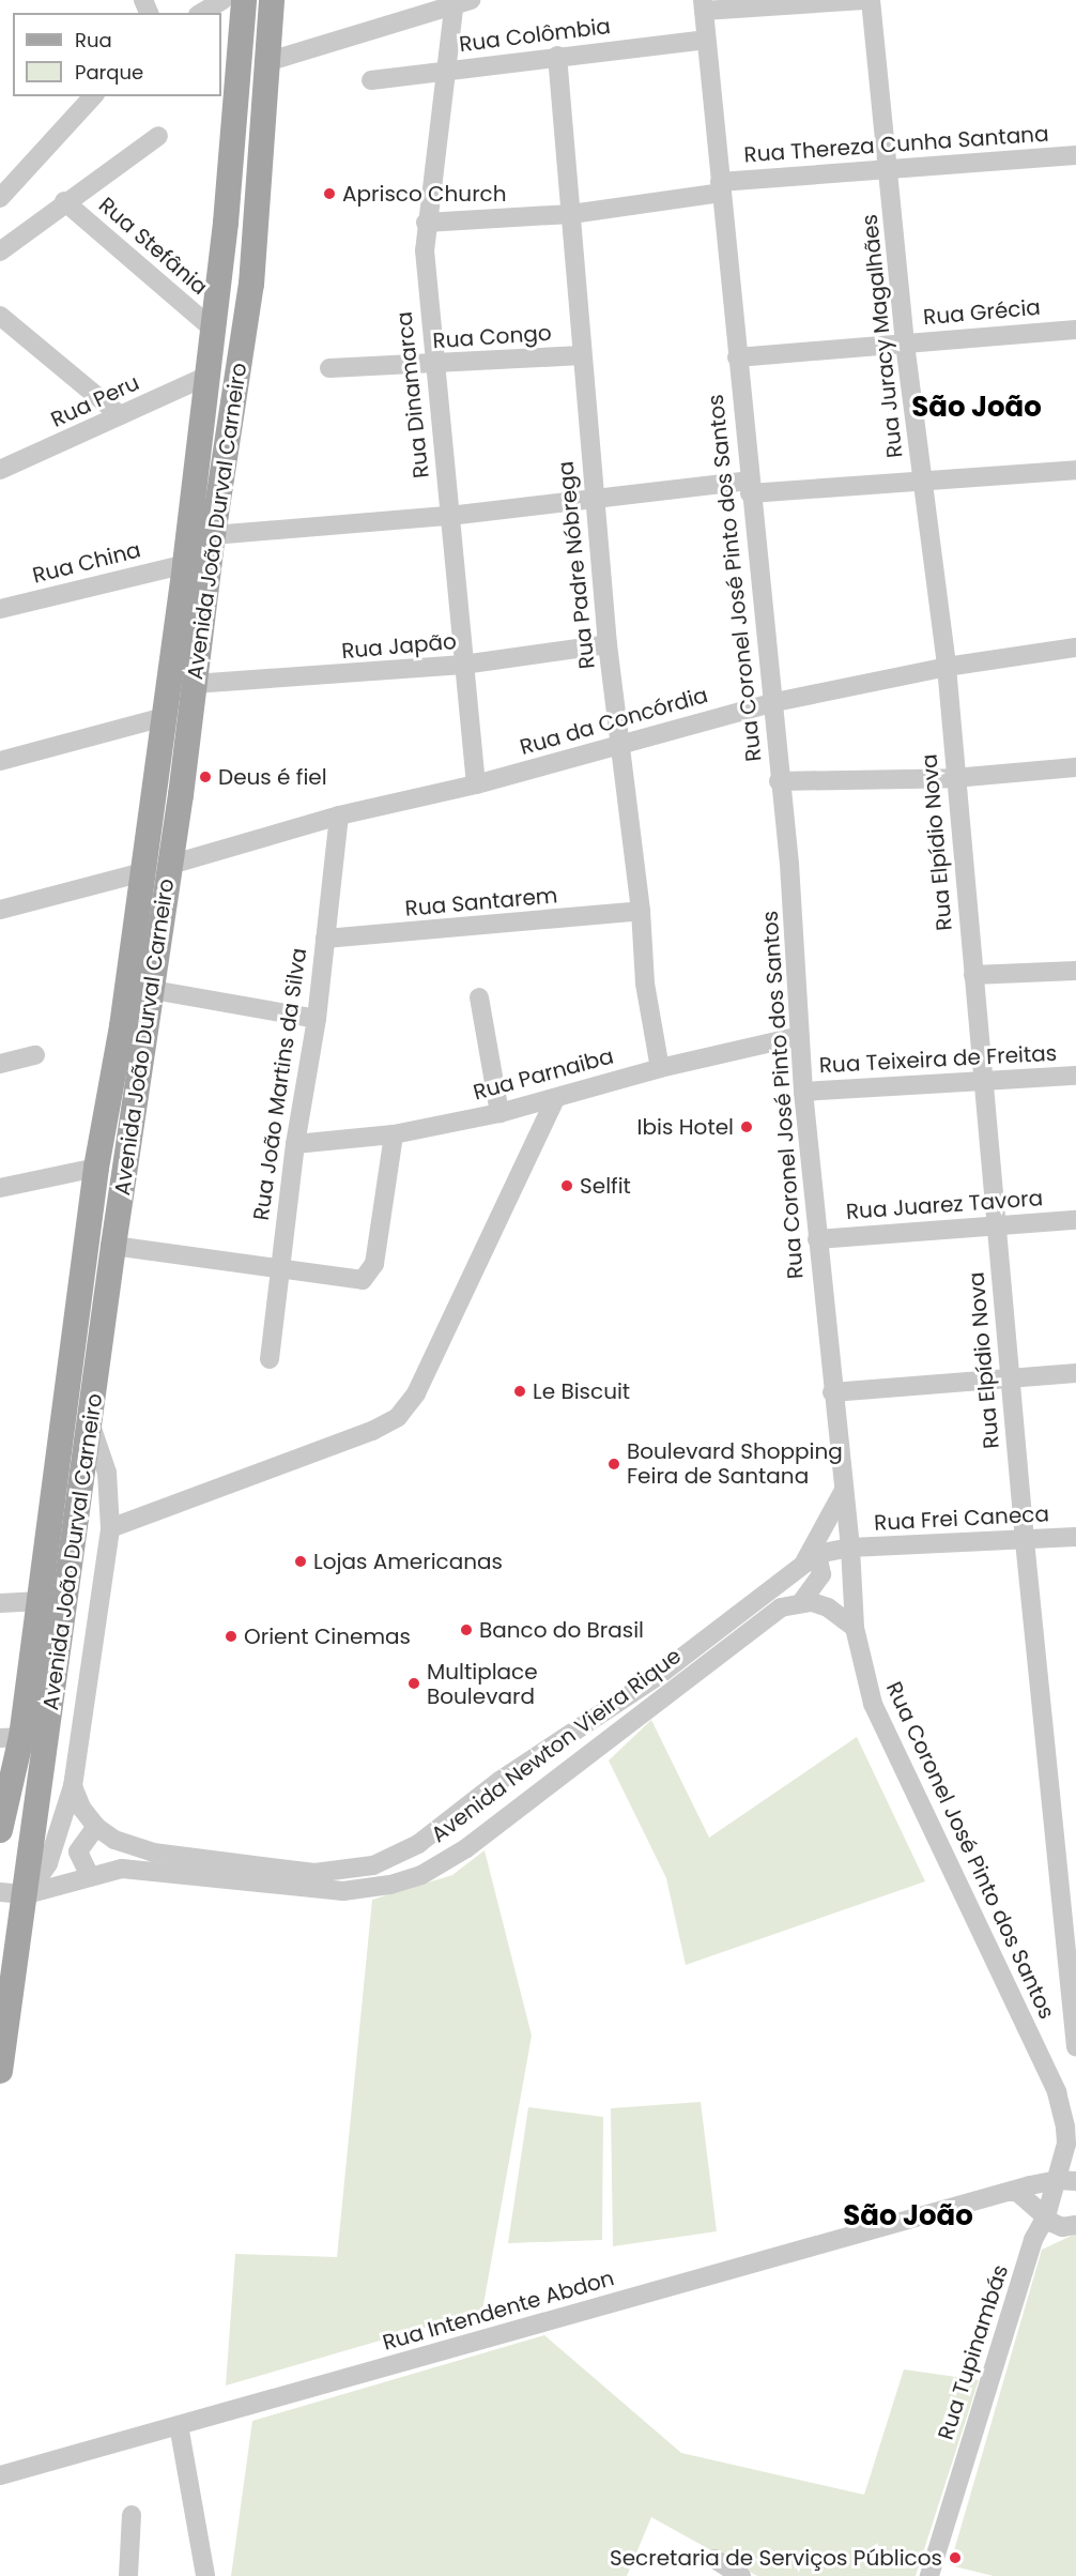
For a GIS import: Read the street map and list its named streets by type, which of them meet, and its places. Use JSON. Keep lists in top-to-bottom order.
{
  "streets": {
    "main road": ["Avenida João Durval Carneiro"],
    "street": [
      "Rua Colômbia",
      "Rua Thereza Cunha Santana",
      "Rua Stefânia",
      "Rua Grécia",
      "Rua Juracy Magalhães",
      "Rua Congo",
      "Rua Dinamarca",
      "Rua Peru",
      "Rua China",
      "Rua Padre Nóbrega",
      "Rua Coronel José Pinto dos Santos",
      "Rua Japão",
      "Rua da Concórdia",
      "Rua Elpídio Nova",
      "Rua Santarem",
      "Rua Teixeira de Freitas",
      "Rua Parnaiba",
      "Rua João Martins da Silva",
      "Rua Juarez Tavora",
      "Rua Frei Caneca",
      "Avenida Newton Vieira Rique",
      "Rua Intendente Abdon",
      "Rua Tupinambás"
    ]
  },
  "crossings": [
    ["Rua Colômbia", "Rua Dinamarca"],
    ["Rua Colômbia", "Rua Padre Nóbrega"],
    ["Rua Colômbia", "Rua Coronel José Pinto dos Santos"],
    ["Rua Thereza Cunha Santana", "Rua Juracy Magalhães"],
    ["Rua Thereza Cunha Santana", "Rua Dinamarca"],
    ["Rua Thereza Cunha Santana", "Rua Padre Nóbrega"],
    ["Rua Thereza Cunha Santana", "Rua Coronel José Pinto dos Santos"],
    ["Rua Stefânia", "Avenida João Durval Carneiro"],
    ["Rua Grécia", "Rua Juracy Magalhães"],
    ["Rua Grécia", "Rua Coronel José Pinto dos Santos"],
    ["Rua Juracy Magalhães", "Rua da Concórdia"],
    ["Rua Juracy Magalhães", "Rua Elpídio Nova"],
    ["Rua Congo", "Rua Dinamarca"],
    ["Rua Congo", "Rua Padre Nóbrega"],
    ["Rua Dinamarca", "Rua Japão"],
    ["Rua Dinamarca", "Rua da Concórdia"],
    ["Rua Peru", "Avenida João Durval Carneiro"],
    ["Avenida João Durval Carneiro", "Rua China"],
    ["Avenida João Durval Carneiro", "Rua Japão"],
    ["Avenida João Durval Carneiro", "Rua da Concórdia"],
    ["Avenida João Durval Carneiro", "Avenida Newton Vieira Rique"],
    ["Rua Padre Nóbrega", "Rua Japão"],
    ["Rua Padre Nóbrega", "Rua da Concórdia"],
    ["Rua Padre Nóbrega", "Rua Santarem"],
    ["Rua Padre Nóbrega", "Rua Parnaiba"],
    ["Rua Coronel José Pinto dos Santos", "Rua da Concórdia"],
    ["Rua Coronel José Pinto dos Santos", "Rua Teixeira de Freitas"],
    ["Rua Coronel José Pinto dos Santos", "Rua Parnaiba"],
    ["Rua Coronel José Pinto dos Santos", "Rua Juarez Tavora"],
    ["Rua Coronel José Pinto dos Santos", "Rua Frei Caneca"],
    ["Rua Coronel José Pinto dos Santos", "Avenida Newton Vieira Rique"],
    ["Rua Coronel José Pinto dos Santos", "Rua Tupinambás"],
    ["Rua da Concórdia", "Rua Elpídio Nova"],
    ["Rua da Concórdia", "Rua João Martins da Silva"],
    ["Rua Elpídio Nova", "Rua Teixeira de Freitas"],
    ["Rua Elpídio Nova", "Rua Juarez Tavora"],
    ["Rua Elpídio Nova", "Rua Frei Caneca"],
    ["Rua Santarem", "Rua João Martins da Silva"],
    ["Rua Parnaiba", "Rua João Martins da Silva"],
    ["Rua Frei Caneca", "Avenida Newton Vieira Rique"],
    ["Rua Intendente Abdon", "Rua Tupinambás"]
  ],
  "districts": ["São João", "São João"],
  "places": [
    "Aprisco Church",
    "Deus é fiel",
    "Ibis Hotel",
    "Selfit",
    "Le Biscuit",
    "Boulevard Shopping Feira de Santana",
    "Lojas Americanas",
    "Banco do Brasil",
    "Orient Cinemas",
    "Multiplace Boulevard",
    "Secretaria de Serviços Públicos"
  ],
  "legend": ["Rua", "Parque"]
}
